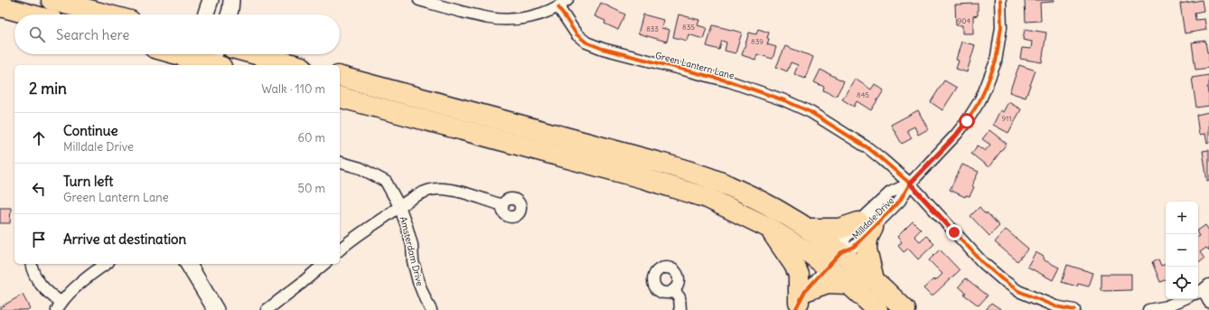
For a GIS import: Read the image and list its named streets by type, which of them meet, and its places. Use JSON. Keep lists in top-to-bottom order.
{
  "streets": {
    "street": ["Green Lantern Lane", "Milldale Drive", "Amsterdam Drive"]
  },
  "crossings": [
    ["Green Lantern Lane", "Milldale Drive"]
  ],
  "house_numbers": [
    "904",
    "835",
    "833",
    "839",
    "845",
    "911"
  ],
  "page": {
    "search": "Search here",
    "heading": ["2 min", "Walk · 110 m"],
    "list": [
      ["Continue", "Milldale Drive", "60 m"],
      ["Turn left", "Green Lantern Lane", "50 m"],
      "Arrive at destination"
    ],
    "map_buttons": ["+", "−"]
  }
}
